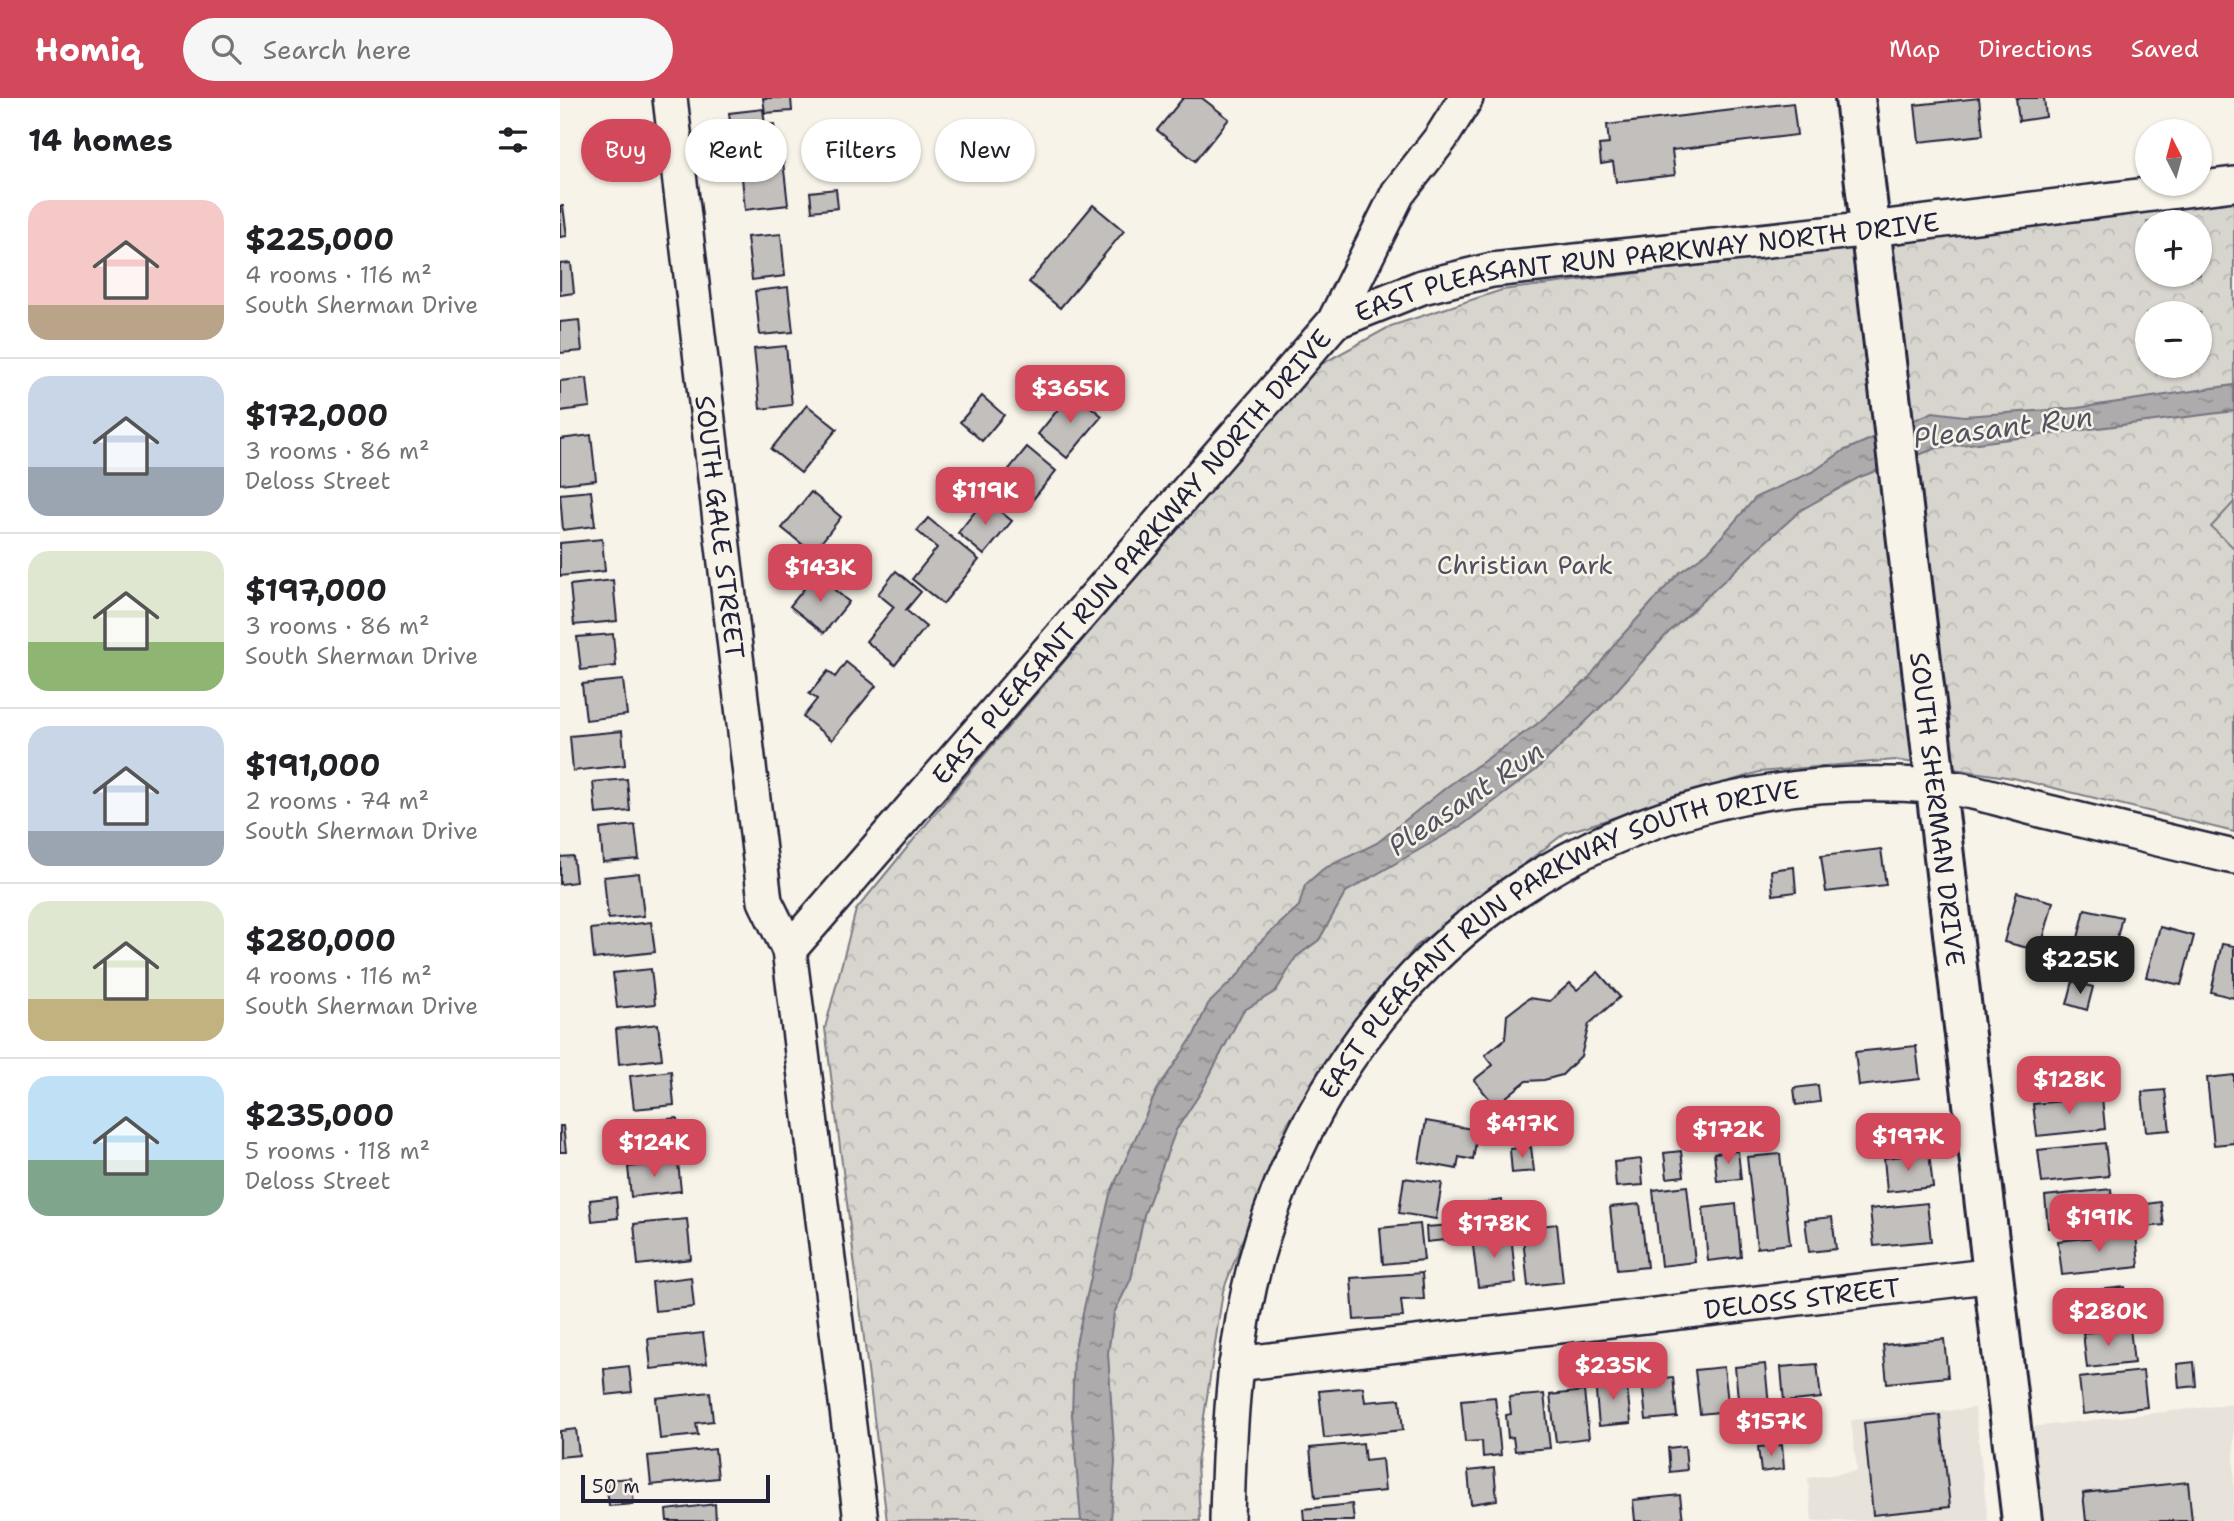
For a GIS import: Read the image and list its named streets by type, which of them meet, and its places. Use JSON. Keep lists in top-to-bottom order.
{
  "streets": {
    "main road": ["SOUTH SHERMAN DRIVE"],
    "street": [
      "EAST PLEASANT RUN PARKWAY NORTH DRIVE",
      "SOUTH GALE STREET",
      "EAST PLEASANT RUN PARKWAY SOUTH DRIVE",
      "DELOSS STREET"
    ]
  },
  "crossings": [
    ["EAST PLEASANT RUN PARKWAY NORTH DRIVE", "SOUTH GALE STREET"],
    ["EAST PLEASANT RUN PARKWAY NORTH DRIVE", "SOUTH SHERMAN DRIVE"],
    ["SOUTH SHERMAN DRIVE", "EAST PLEASANT RUN PARKWAY SOUTH DRIVE"],
    ["SOUTH SHERMAN DRIVE", "DELOSS STREET"],
    ["EAST PLEASANT RUN PARKWAY SOUTH DRIVE", "DELOSS STREET"]
  ],
  "water": ["Pleasant Run"],
  "parks": ["Christian Park"],
  "scale_bar": "50 m",
  "north": "top",
  "page": {
    "header": "Homiq",
    "search": "Search here",
    "nav": ["Map", "Directions", "Saved"],
    "heading": "14 homes",
    "map_buttons": ["+", "−"],
    "chip": [
      "Buy",
      "Rent",
      "Filters",
      "New"
    ],
    "list": [
      {
        "name": "$225,000",
        "note": "4 rooms · 116 m² · South Sherman Drive"
      },
      {
        "name": "$172,000",
        "note": "3 rooms · 86 m² · Deloss Street"
      },
      {
        "name": "$197,000",
        "note": "3 rooms · 86 m² · South Sherman Drive"
      },
      {
        "name": "$191,000",
        "note": "2 rooms · 74 m² · South Sherman Drive"
      },
      {
        "name": "$280,000",
        "note": "4 rooms · 116 m² · South Sherman Drive"
      },
      {
        "name": "$235,000",
        "note": "5 rooms · 118 m² · Deloss Street"
      }
    ],
    "price": [
      "$365K",
      "$119K",
      "$143K",
      "$225K",
      "$128K",
      "$417K",
      "$172K",
      "$197K",
      "$124K",
      "$191K",
      "$178K",
      "$280K",
      "$235K",
      "$157K"
    ],
    "scale": "50 m"
  }
}
